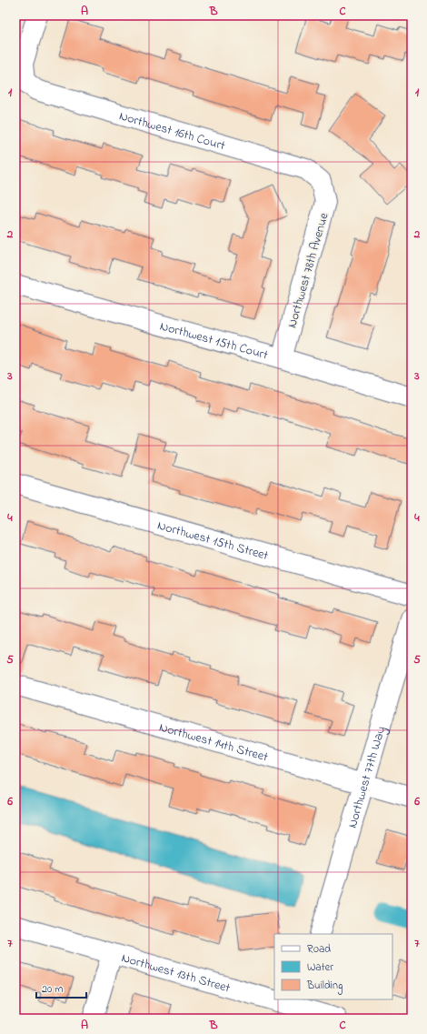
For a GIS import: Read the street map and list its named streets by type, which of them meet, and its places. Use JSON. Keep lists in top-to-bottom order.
{
  "streets": {
    "street": [
      "Northwest 16th Court",
      "Northwest 78th Avenue",
      "Northwest 15th Court",
      "Northwest 15th Street",
      "Northwest 14th Street",
      "Northwest 77th Way",
      "Northwest 13th Street"
    ]
  },
  "crossings": [
    ["Northwest 16th Court", "Northwest 78th Avenue"],
    ["Northwest 78th Avenue", "Northwest 15th Court"],
    ["Northwest 14th Street", "Northwest 77th Way"]
  ],
  "legend": ["Road", "Water", "Building"],
  "scale_bar": "20 m",
  "grid": {
    "columns": ["A", "B", "C"],
    "rows": [
      "1",
      "2",
      "3",
      "4",
      "5",
      "6",
      "7"
    ]
  }
}
